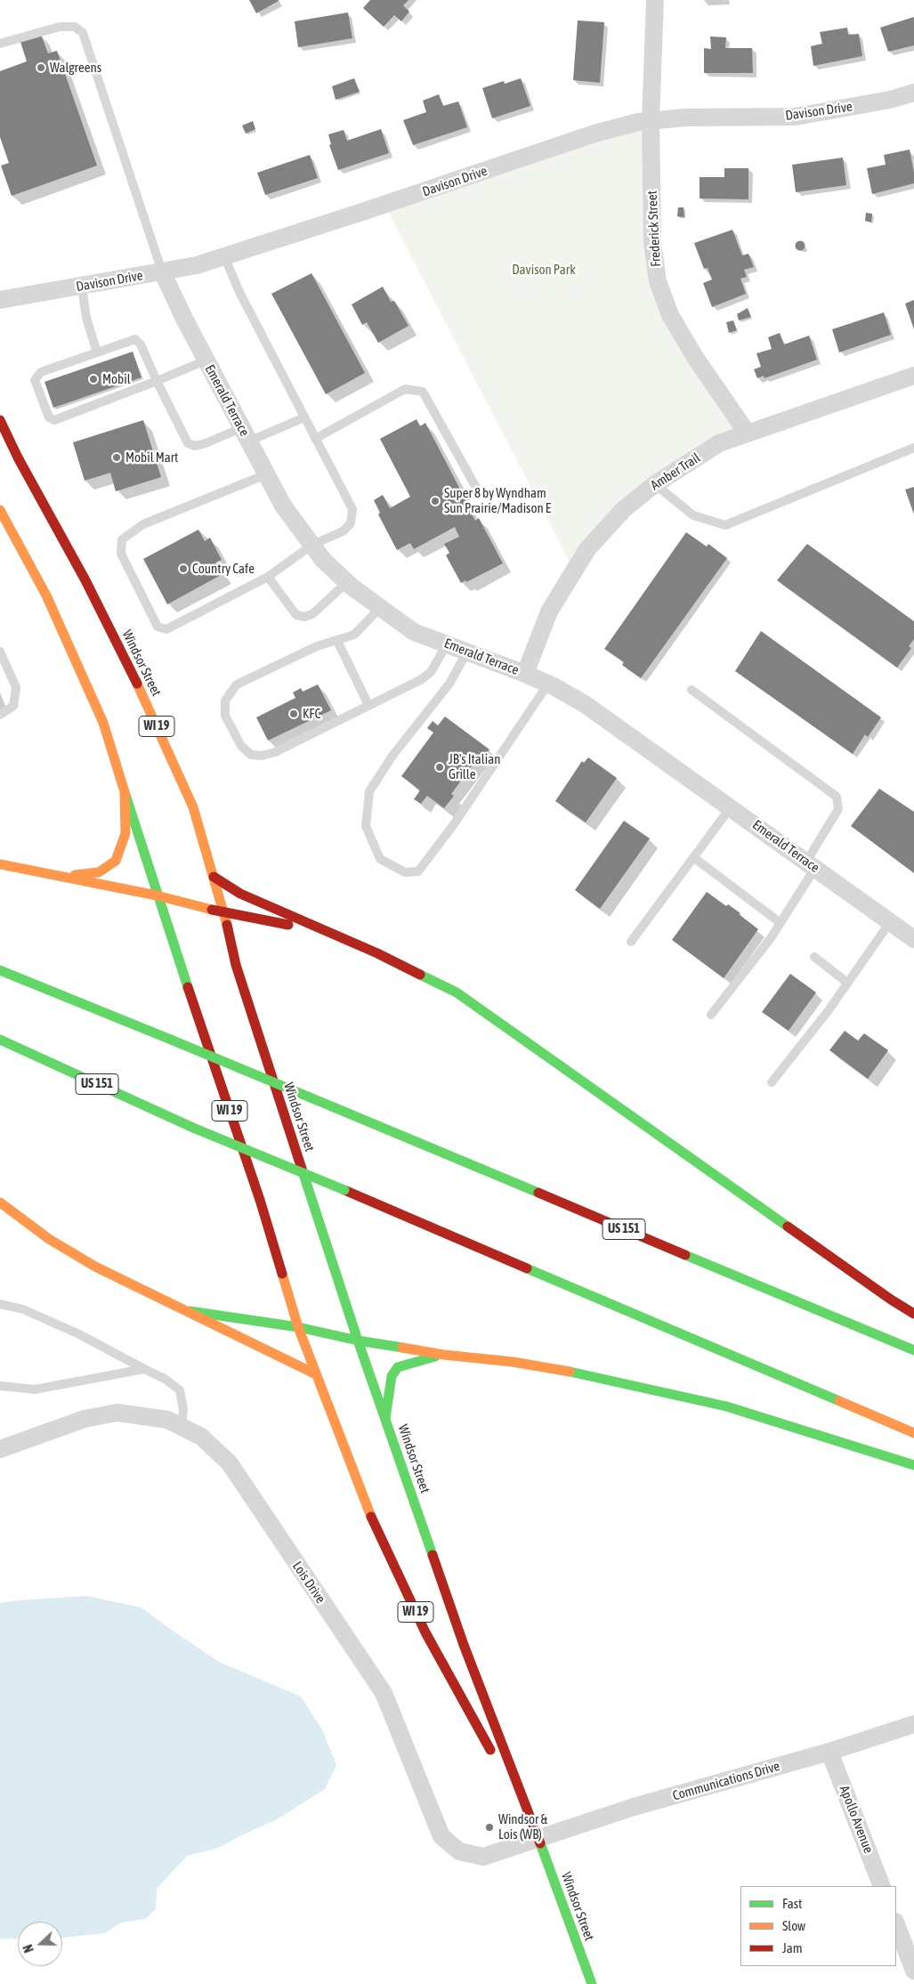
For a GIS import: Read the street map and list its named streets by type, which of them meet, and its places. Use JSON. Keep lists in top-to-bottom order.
{
  "streets": {
    "main road": ["Windsor Street", "WI 19", "US 151"],
    "street": [
      "Davison Drive",
      "Frederick Street",
      "Emerald Terrace",
      "Amber Trail",
      "Lois Drive",
      "Communications Drive",
      "Apollo Avenue"
    ]
  },
  "crossings": [
    ["Davison Drive", "Frederick Street"],
    ["Davison Drive", "Emerald Terrace"],
    ["Frederick Street", "Amber Trail"],
    ["Emerald Terrace", "Amber Trail"],
    ["Windsor Street", "Lois Drive"],
    ["Windsor Street", "Communications Drive"],
    ["Lois Drive", "Communications Drive"],
    ["Communications Drive", "Apollo Avenue"]
  ],
  "parks": ["Davison Park"],
  "places": [
    "Walgreens",
    "Mobil",
    "Mobil Mart",
    "Super 8 by Wyndham Sun Prairie/Madison E",
    "Country Cafe",
    "KFC",
    "JB's Italian Grille",
    "Windsor & Lois (WB)"
  ],
  "legend": ["Fast", "Slow", "Jam"],
  "north": "left"
}
